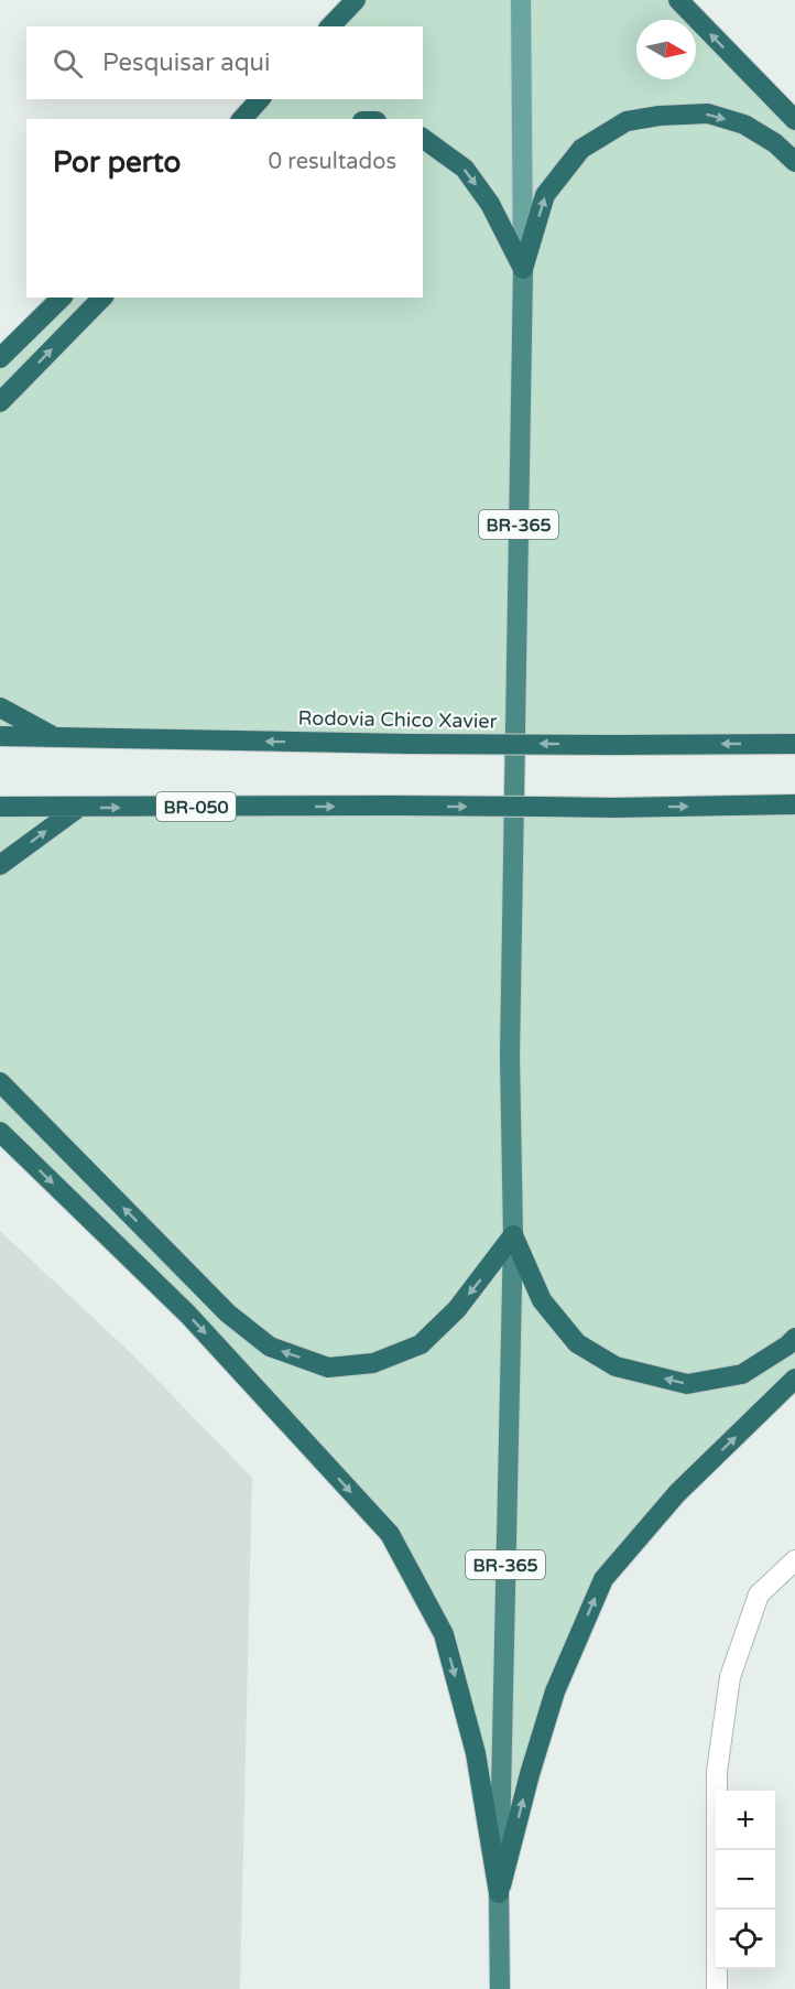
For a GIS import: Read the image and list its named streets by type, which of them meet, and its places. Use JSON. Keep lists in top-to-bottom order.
{
  "streets": {
    "highway": ["BR-365", "Rodovia Chico Xavier", "BR-050"]
  },
  "crossings": [
    ["BR-365", "Rodovia Chico Xavier"]
  ],
  "north": "right",
  "page": {
    "search": "Pesquisar aqui",
    "heading": ["Por perto", "0 resultados"],
    "map_buttons": ["+", "−"]
  }
}
